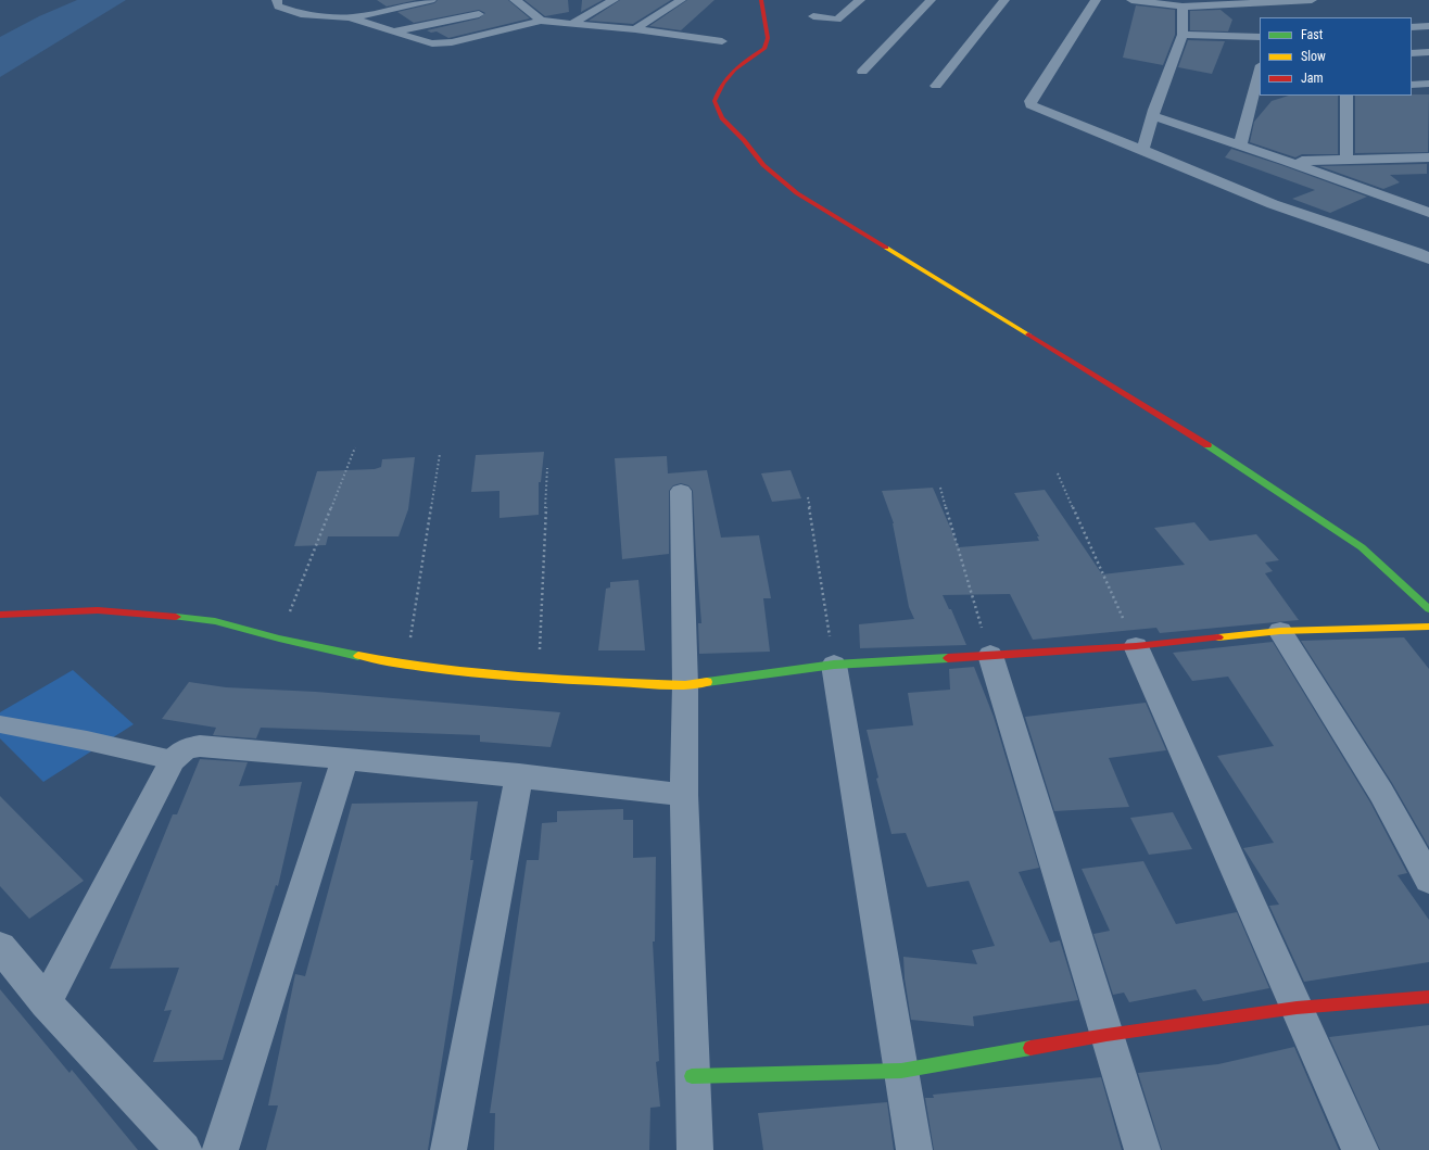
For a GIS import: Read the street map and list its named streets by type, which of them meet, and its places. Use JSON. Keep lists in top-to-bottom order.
{
  "legend": ["Fast", "Slow", "Jam"]
}
